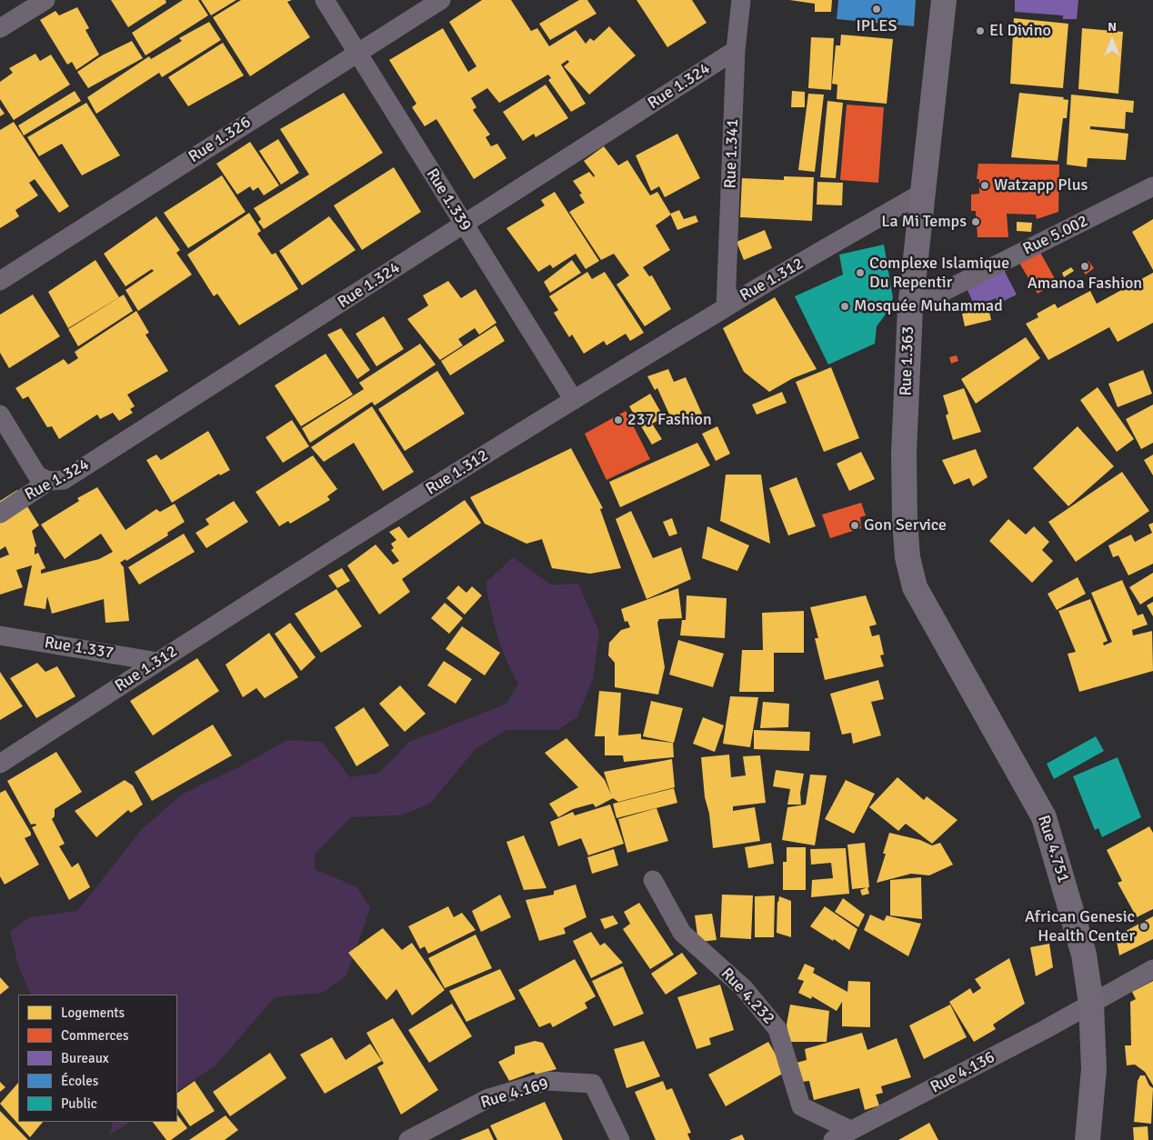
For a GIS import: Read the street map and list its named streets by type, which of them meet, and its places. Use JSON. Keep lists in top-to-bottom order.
{
  "streets": {
    "main road": ["Rue 1.363", "Rue 4.751"],
    "street": [
      "Rue 1.324",
      "Rue 1.326",
      "Rue 1.341",
      "Rue 1.339",
      "Rue 5.002",
      "Rue 1.312",
      "Rue 1.337",
      "Rue 4.232",
      "Rue 4.136",
      "Rue 4.169"
    ]
  },
  "crossings": [
    ["Rue 1.324", "Rue 1.341"],
    ["Rue 1.324", "Rue 1.339"],
    ["Rue 1.326", "Rue 1.339"],
    ["Rue 1.341", "Rue 1.312"],
    ["Rue 1.339", "Rue 1.312"],
    ["Rue 5.002", "Rue 1.363"],
    ["Rue 1.312", "Rue 1.363"],
    ["Rue 1.312", "Rue 1.337"],
    ["Rue 1.363", "Rue 4.751"],
    ["Rue 4.751", "Rue 4.136"],
    ["Rue 4.232", "Rue 4.136"]
  ],
  "places": [
    "IPLES",
    "El Divino",
    "Watzapp Plus",
    "La Mi Temps",
    "Amanoa Fashion",
    "Complexe Islamique Du Repentir",
    "Mosquée Muhammad",
    "237 Fashion",
    "Gon Service",
    "African Genesic Health Center"
  ],
  "legend": [
    "Logements",
    "Commerces",
    "Bureaux",
    "Écoles",
    "Public"
  ],
  "north": "top"
}
